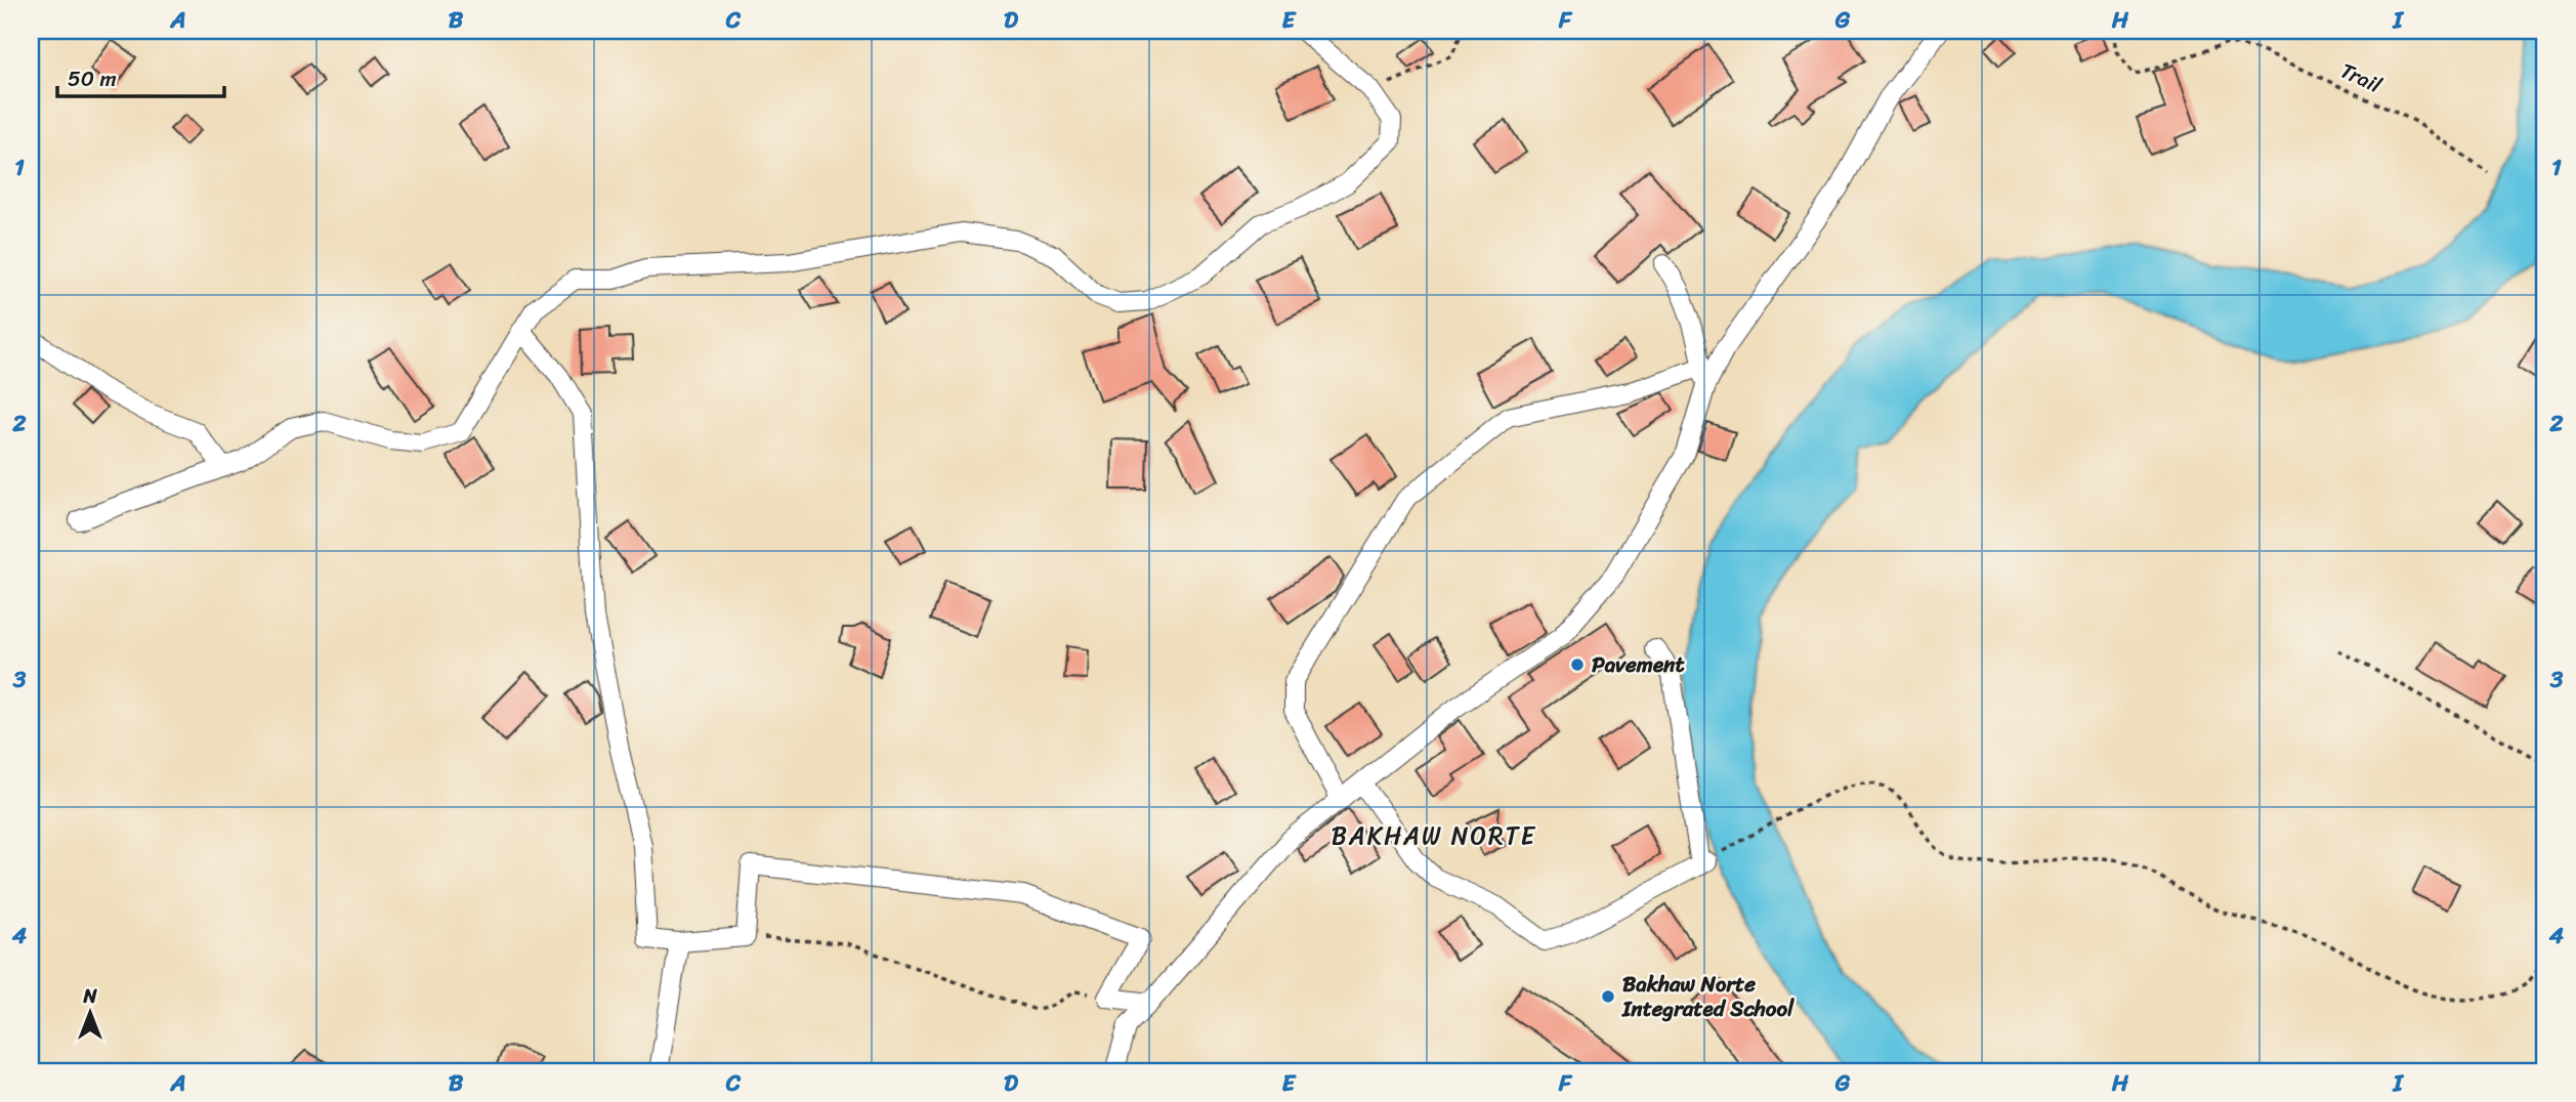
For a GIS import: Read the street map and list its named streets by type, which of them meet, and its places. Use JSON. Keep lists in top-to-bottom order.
{
  "streets": {
    "path": ["Trail"]
  },
  "districts": ["BAKHAW NORTE"],
  "places": ["Pavement", "Bakhaw Norte Integrated School"],
  "scale_bar": "50 m",
  "north": "top",
  "grid": {
    "columns": [
      "A",
      "B",
      "C",
      "D",
      "E",
      "F",
      "G",
      "H",
      "I"
    ],
    "rows": [
      "1",
      "2",
      "3",
      "4"
    ]
  }
}
